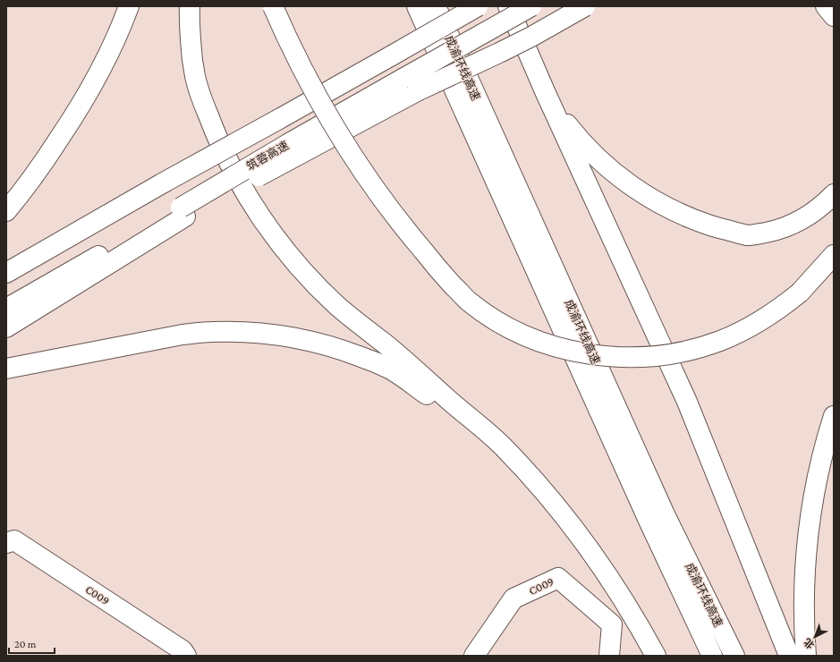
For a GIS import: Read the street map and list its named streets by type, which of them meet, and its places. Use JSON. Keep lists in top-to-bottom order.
{
  "streets": {
    "main road": ["成渝环线高速", "筑蓉高速", "C009"]
  },
  "scale_bar": "20 m",
  "north": "bottom left"
}
